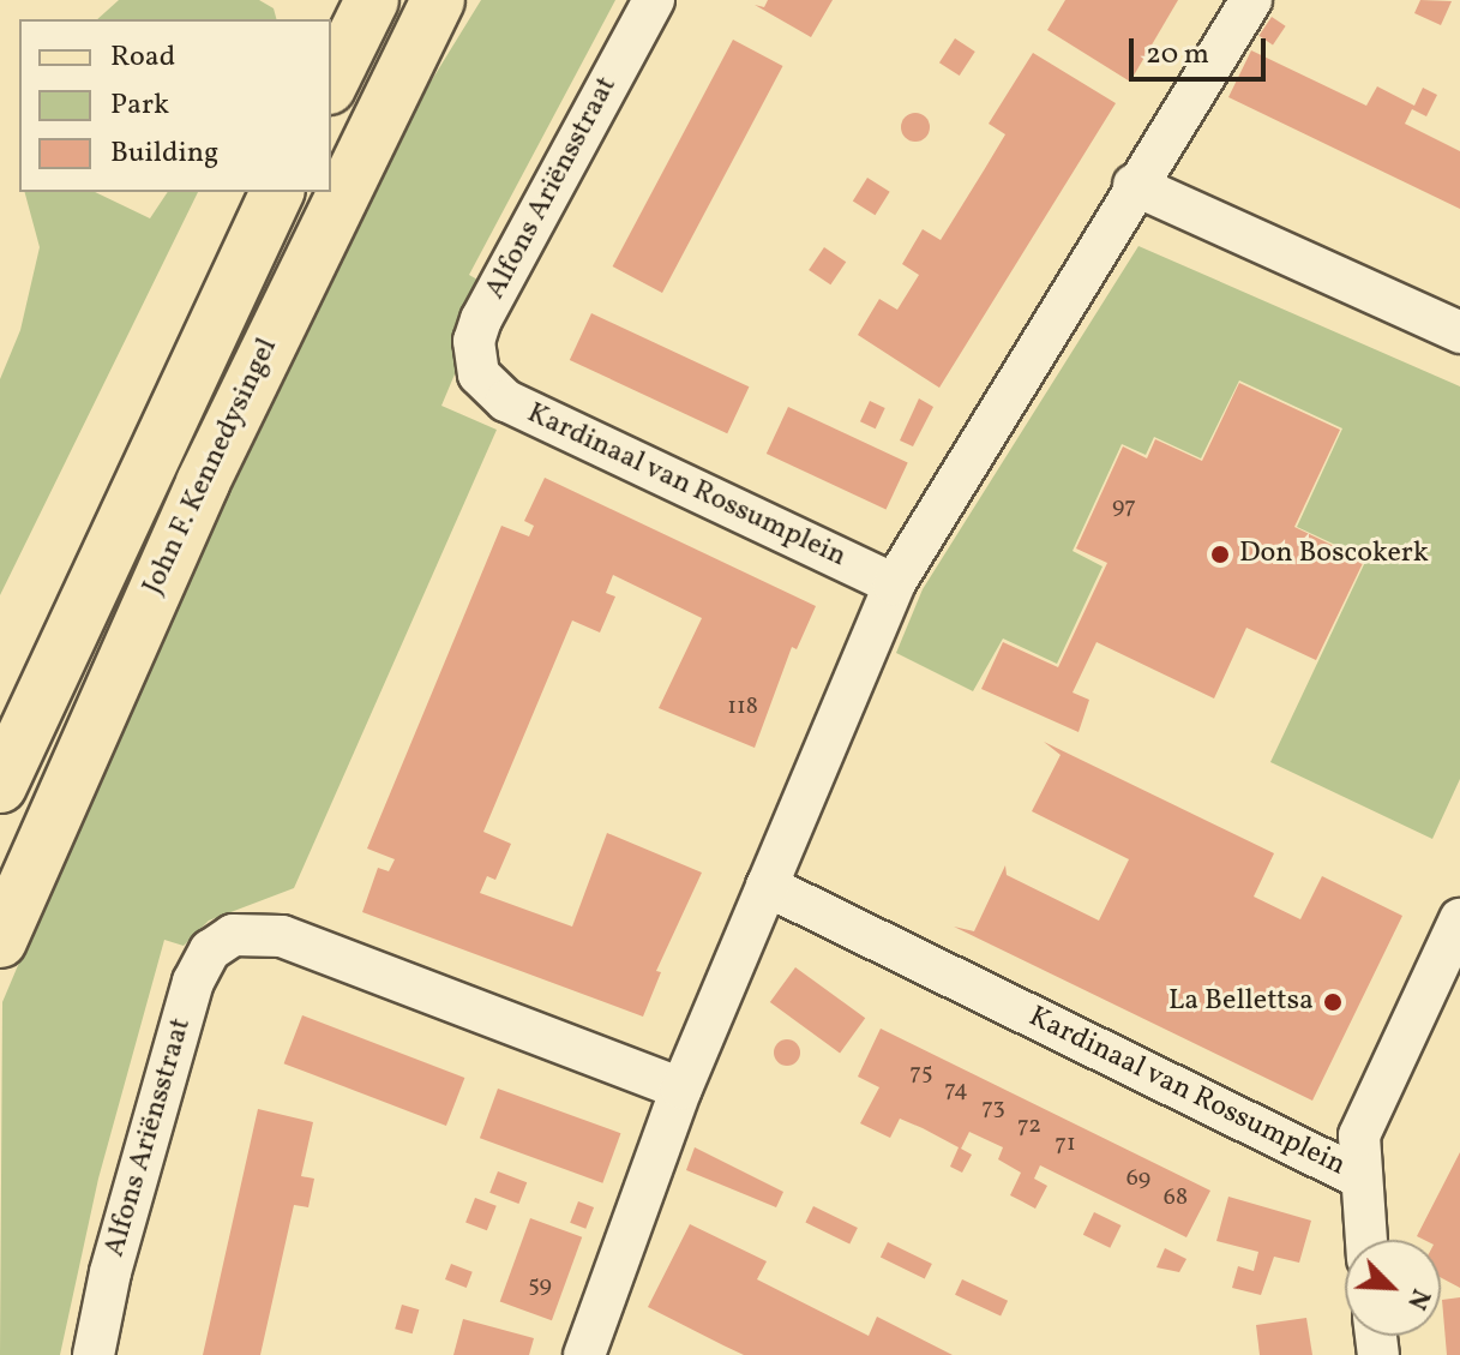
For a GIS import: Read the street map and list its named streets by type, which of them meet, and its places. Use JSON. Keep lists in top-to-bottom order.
{
  "streets": {
    "main road": ["John F. Kennedysingel"],
    "street": ["Alfons Ariënsstraat", "Kardinaal van Rossumplein"]
  },
  "crossings": [
    ["Alfons Ariënsstraat", "Kardinaal van Rossumplein"]
  ],
  "places": ["Don Boscokerk", "La Bellettsa"],
  "house_numbers": [
    "97",
    "118",
    "75",
    "74",
    "73",
    "72",
    "71",
    "69",
    "68",
    "59"
  ],
  "legend": ["Road", "Park", "Building"],
  "scale_bar": "20 m",
  "north": "bottom right"
}
